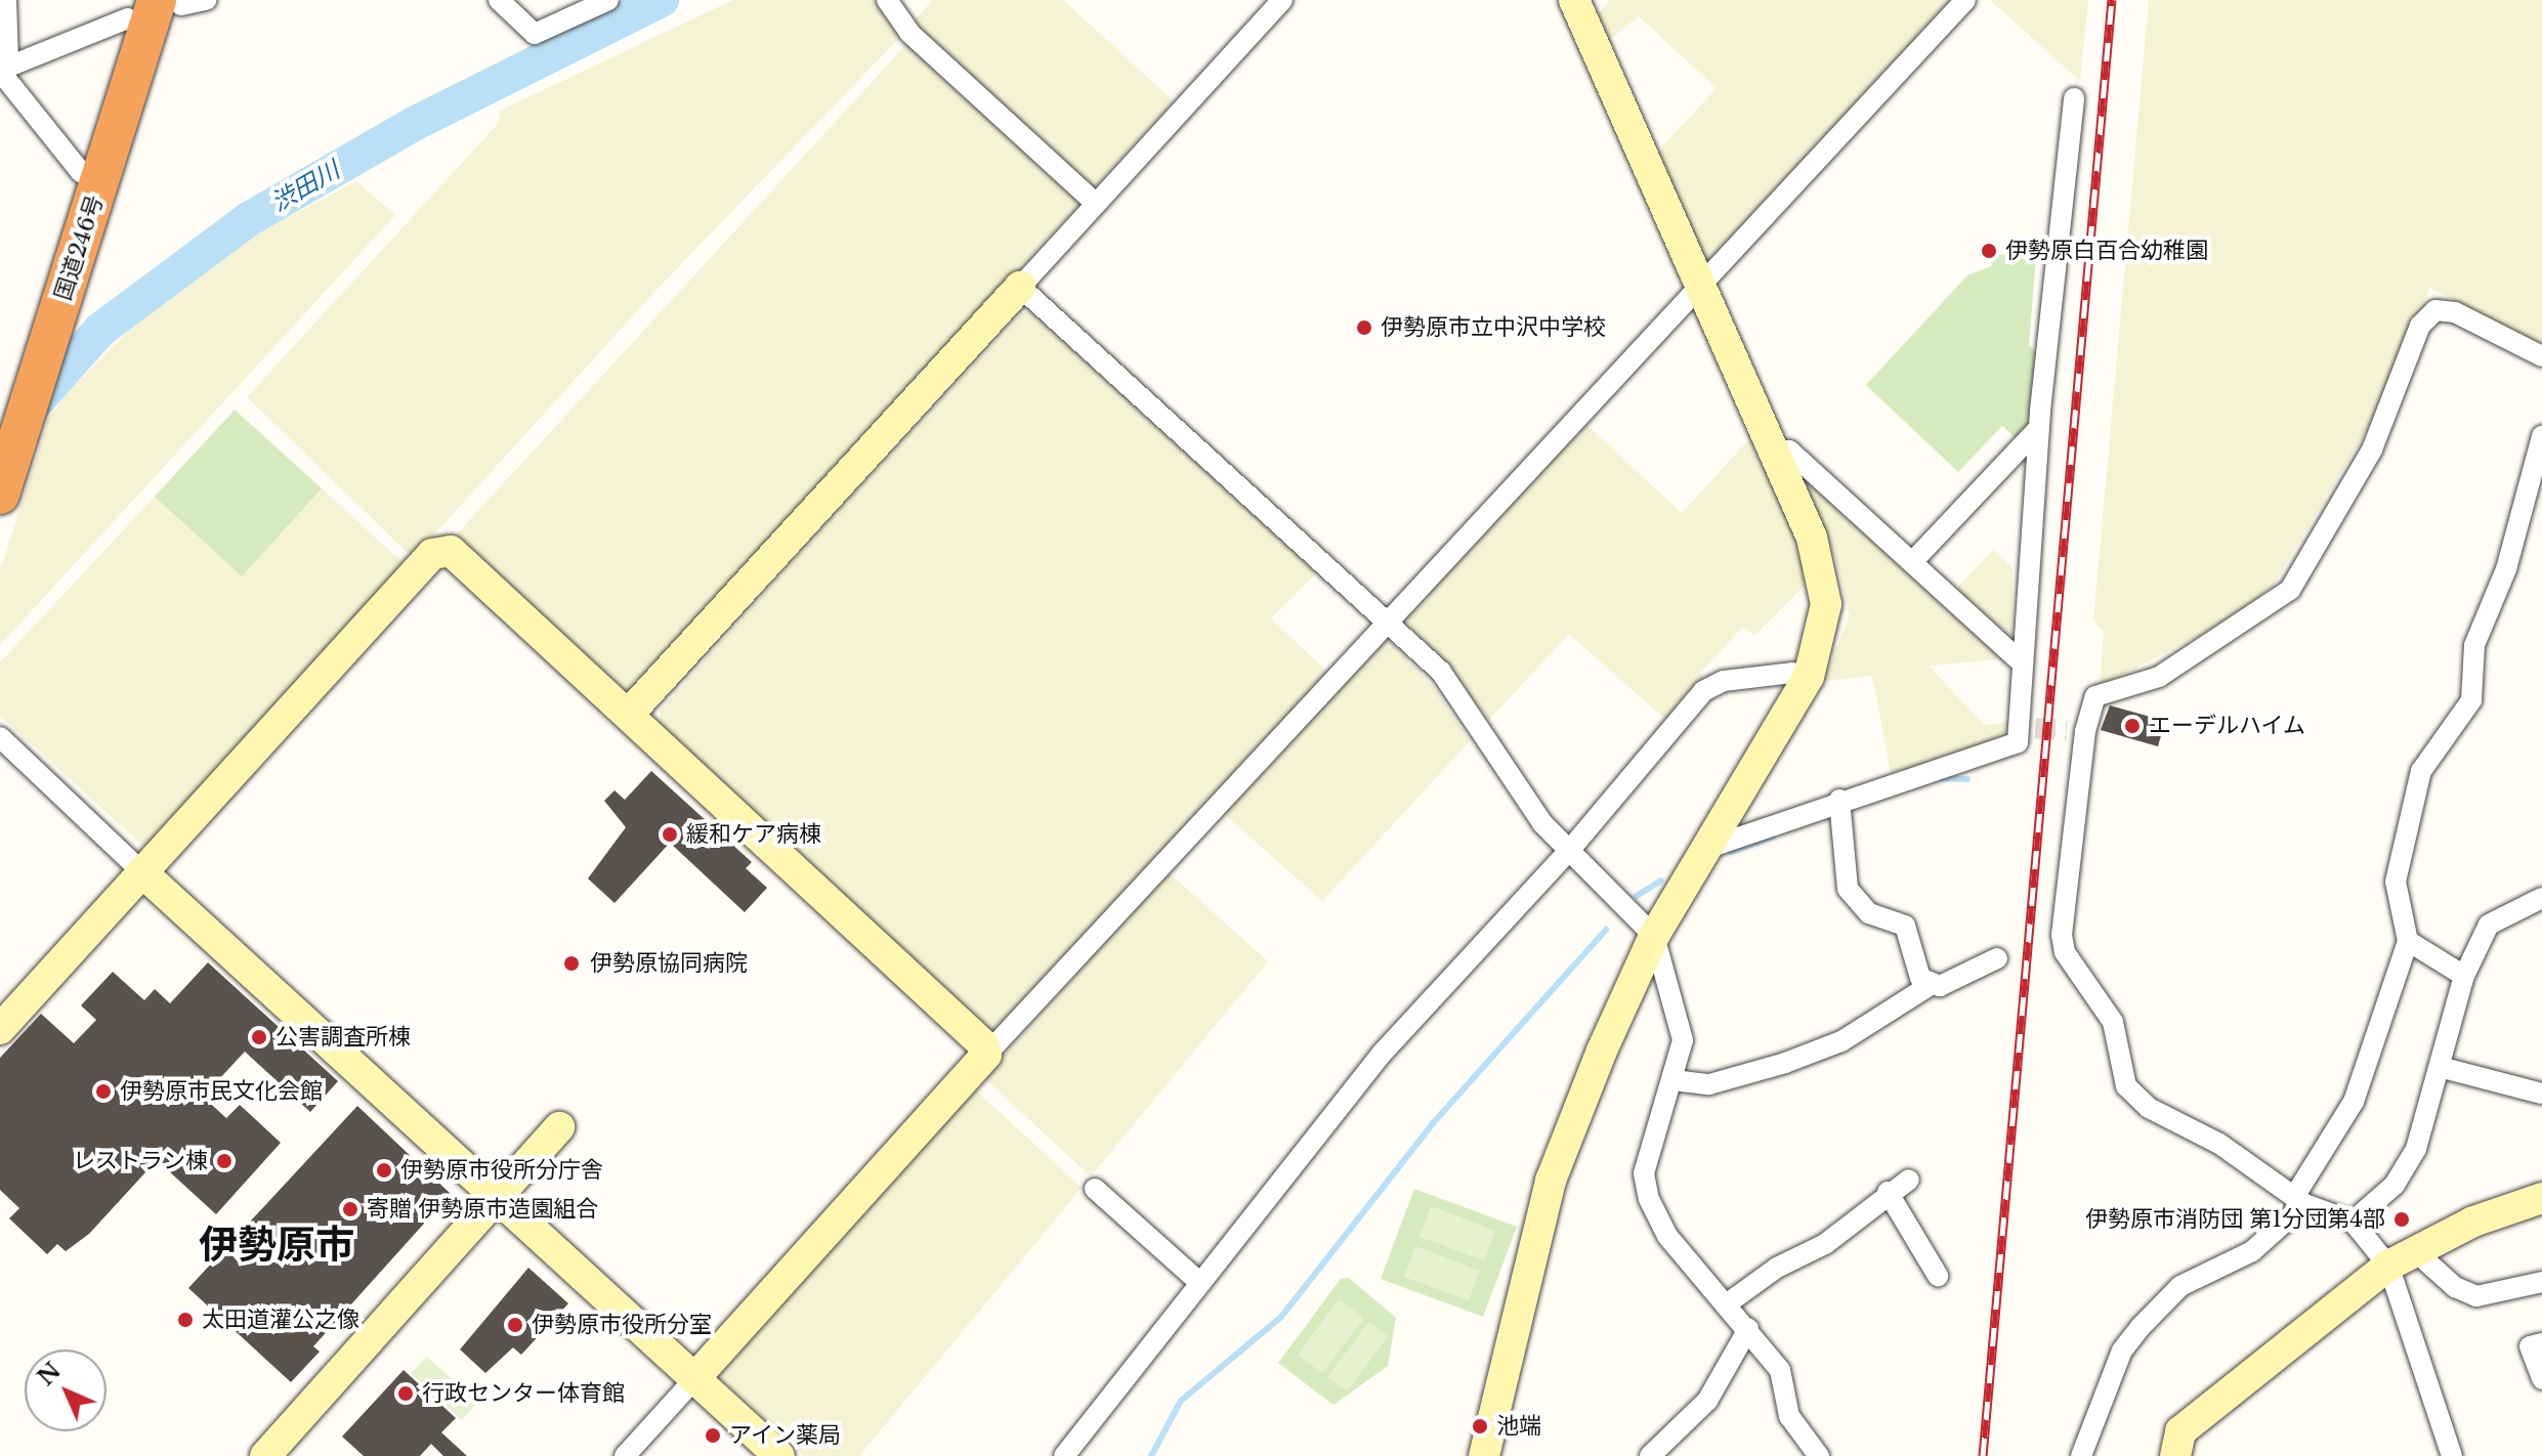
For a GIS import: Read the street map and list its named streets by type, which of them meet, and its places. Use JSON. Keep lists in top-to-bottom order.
{
  "streets": {
    "highway": ["国道246号"]
  },
  "districts": ["伊勢原市"],
  "water": ["渋田川"],
  "places": [
    "伊勢原白百合幼稚園",
    "伊勢原市立中沢中学校",
    "エーデルハイム",
    "緩和ケア病棟",
    "伊勢原協同病院",
    "公害調査所棟",
    "伊勢原市民文化会館",
    "レストラン棟",
    "伊勢原市役所分庁舎",
    "寄贈 伊勢原市造園組合",
    "伊勢原市消防団 第1分団第4部",
    "太田道灌公之像",
    "伊勢原市役所分室",
    "行政センター体育館",
    "池端",
    "アイン薬局"
  ],
  "north": "top left"
}
